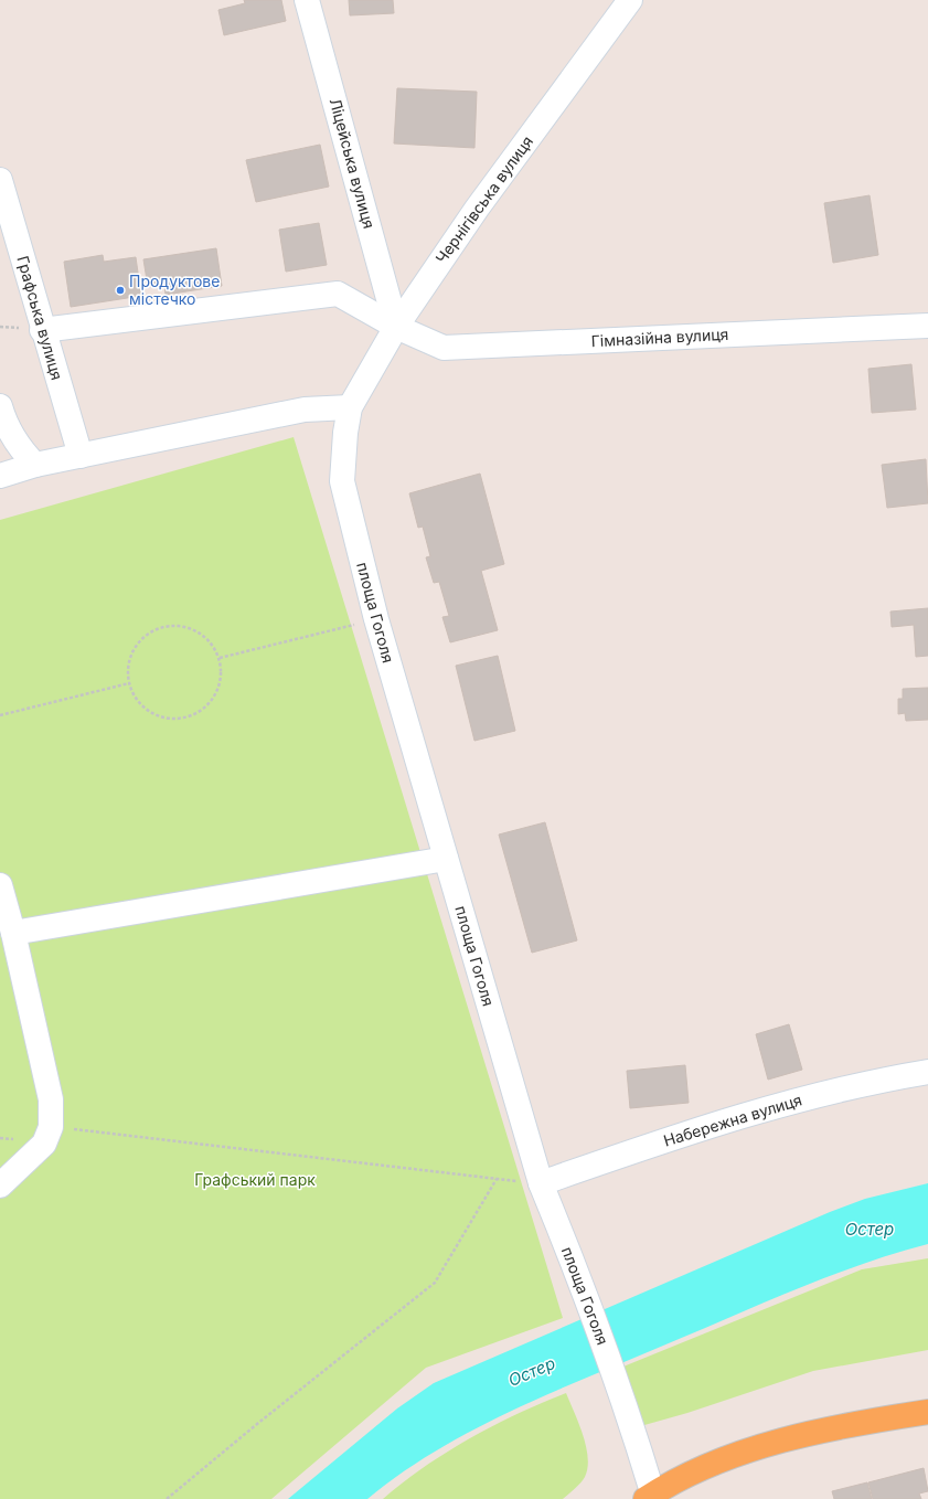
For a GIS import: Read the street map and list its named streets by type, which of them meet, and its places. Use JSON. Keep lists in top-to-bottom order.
{
  "streets": {
    "street": [
      "Ліцейська вулиця",
      "Чернігівська вулиця",
      "Графська вулиця",
      "Гімназійна вулиця",
      "площа Гоголя",
      "Набережна вулиця"
    ]
  },
  "crossings": [
    ["Ліцейська вулиця", "Чернігівська вулиця"],
    ["Ліцейська вулиця", "Гімназійна вулиця"],
    ["Чернігівська вулиця", "Гімназійна вулиця"],
    ["Чернігівська вулиця", "площа Гоголя"],
    ["Графська вулиця", "Гімназійна вулиця"],
    ["площа Гоголя", "Набережна вулиця"]
  ],
  "water": ["Остер"],
  "parks": ["Графський парк"],
  "places": ["Продуктове містечко"]
}
